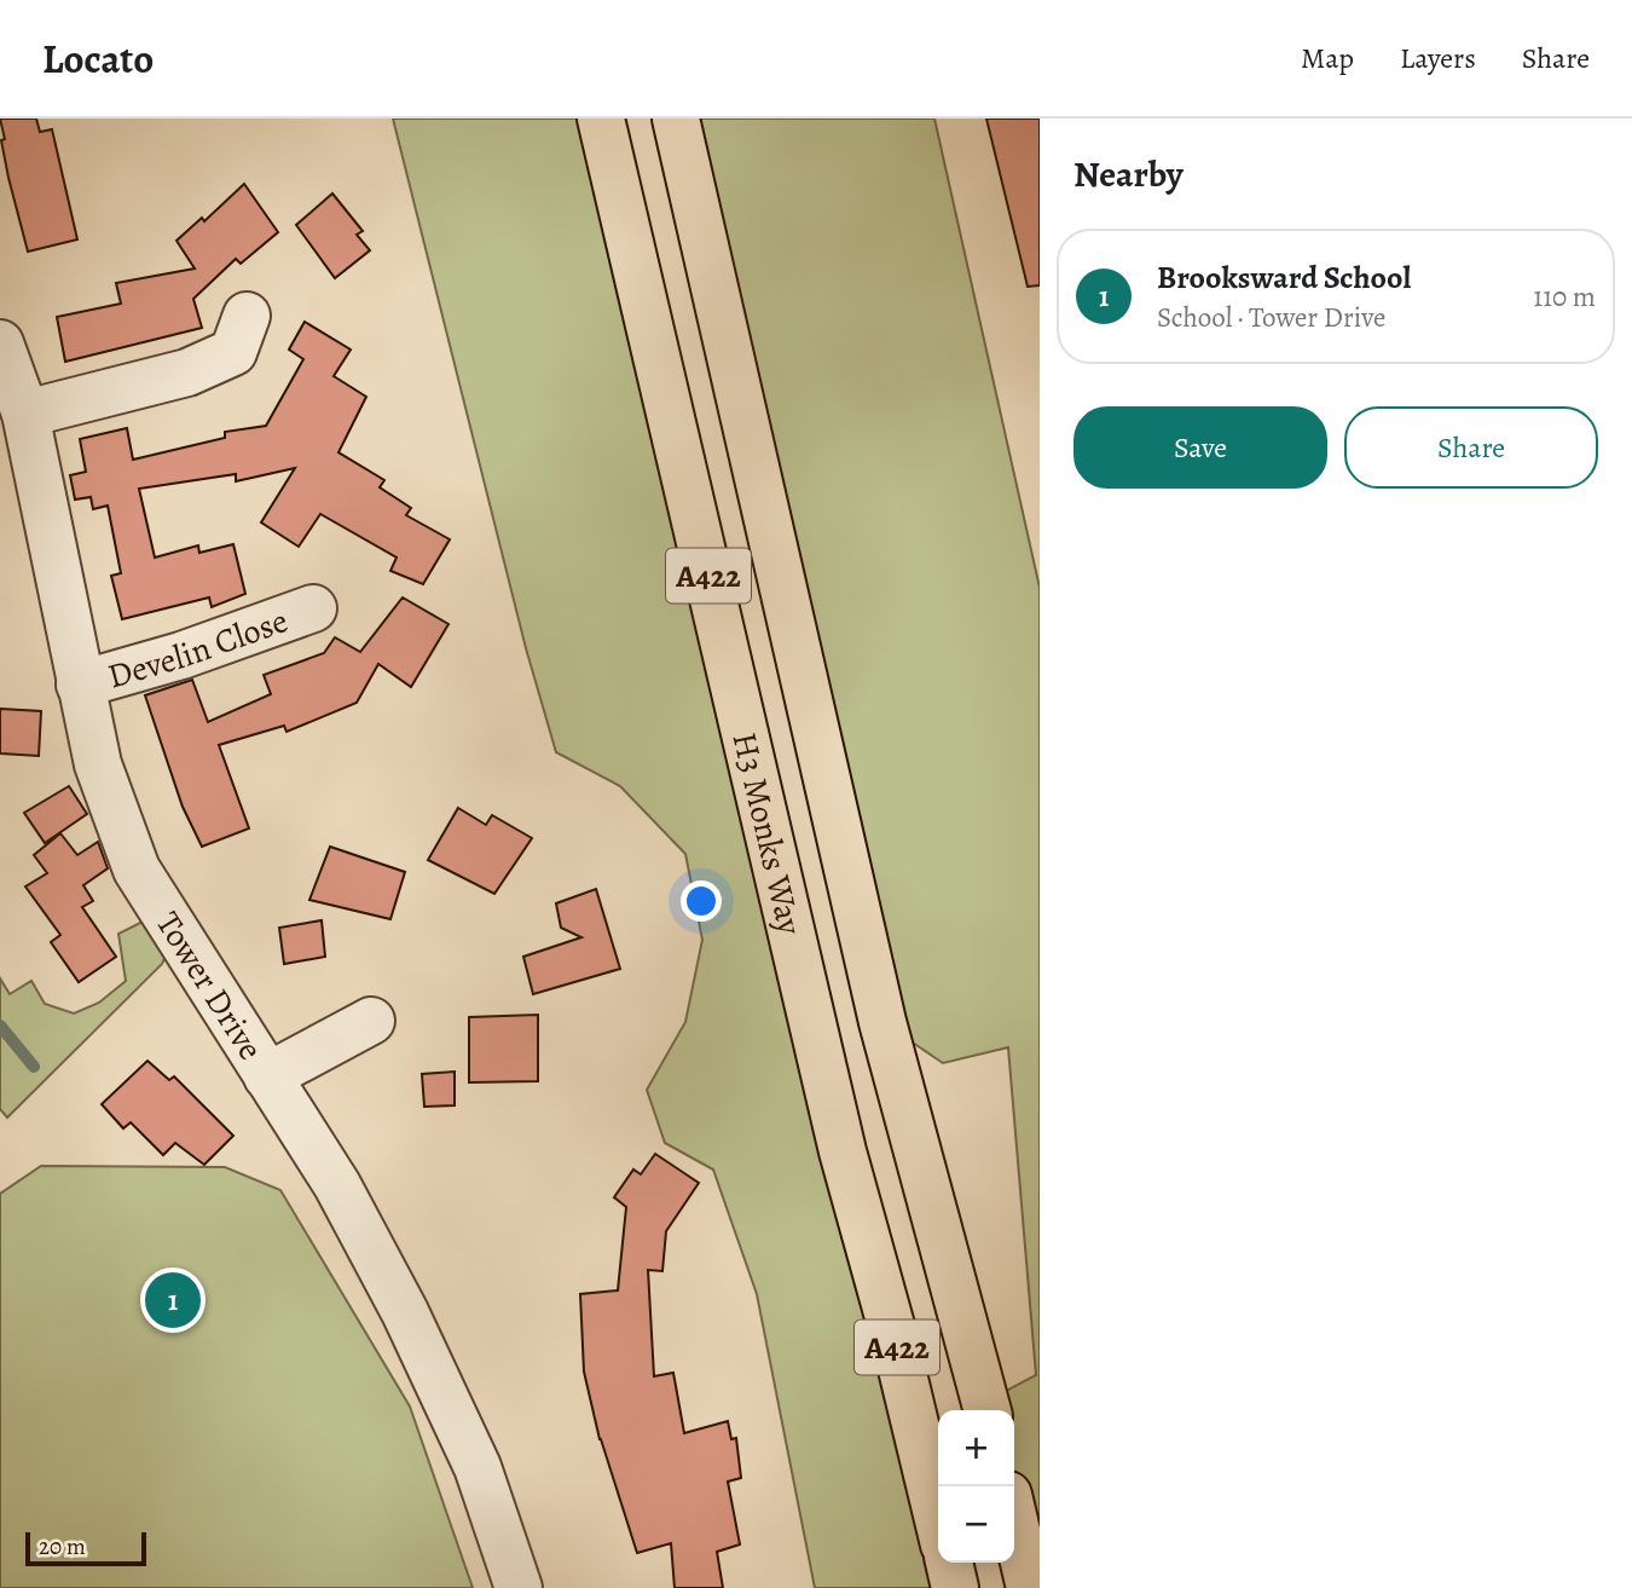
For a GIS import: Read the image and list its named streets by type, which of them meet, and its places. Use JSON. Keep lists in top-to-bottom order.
{
  "streets": {
    "main road": ["A422", "H3 Monks Way"],
    "street": ["Develin Close", "Tower Drive"]
  },
  "crossings": [
    ["Develin Close", "Tower Drive"]
  ],
  "scale_bar": "20 m",
  "page": {
    "header": "Locato",
    "nav": ["Map", "Layers", "Share"],
    "heading": "Nearby",
    "list": [
      {
        "mark": "1",
        "name": "Brooksward School",
        "note": "School · Tower Drive",
        "value": "110 m"
      }
    ],
    "buttons": ["Save", "Share"],
    "pins": "1",
    "map_buttons": ["+", "−"],
    "scale": "20 m"
  }
}
